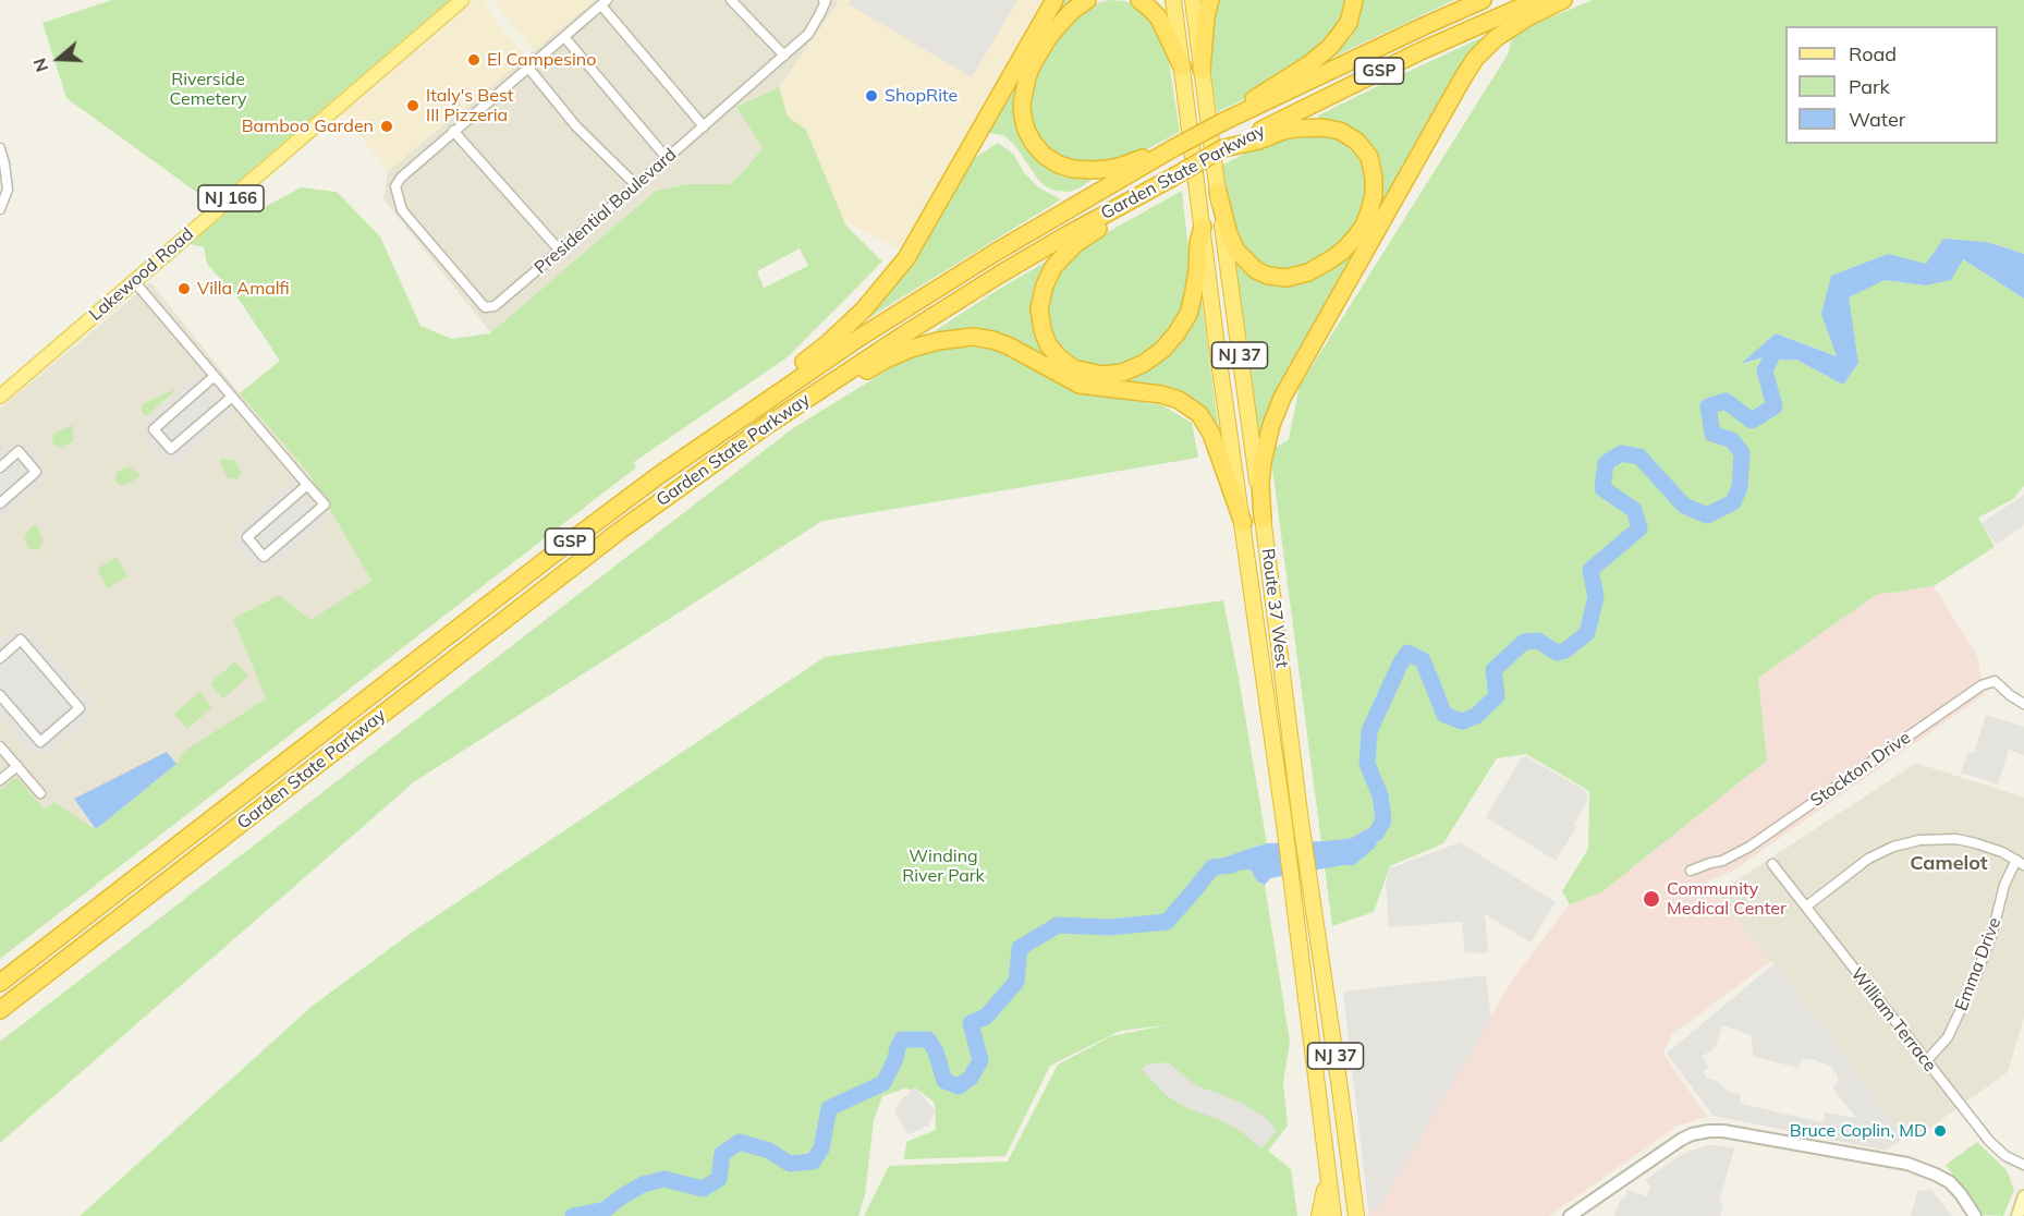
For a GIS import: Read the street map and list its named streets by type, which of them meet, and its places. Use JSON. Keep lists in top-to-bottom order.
{
  "streets": {
    "highway": [
      "GSP",
      "Garden State Parkway",
      "NJ 37",
      "Route 37 West"
    ],
    "main road": ["NJ 166", "Lakewood Road"],
    "street": [
      "Presidential Boulevard",
      "Stockton Drive",
      "Emma Drive",
      "William Terrace"
    ]
  },
  "crossings": [
    ["Emma Drive", "William Terrace"]
  ],
  "districts": ["Camelot"],
  "parks": ["Riverside Cemetery", "Winding River Park"],
  "places": [
    "El Campesino",
    "ShopRite",
    "Italy's Best III Pizzeria",
    "Bamboo Garden",
    "Villa Amalfi",
    "Community Medical Center",
    "Bruce Coplin, MD"
  ],
  "legend": ["Road", "Park", "Water"],
  "north": "left"
}
